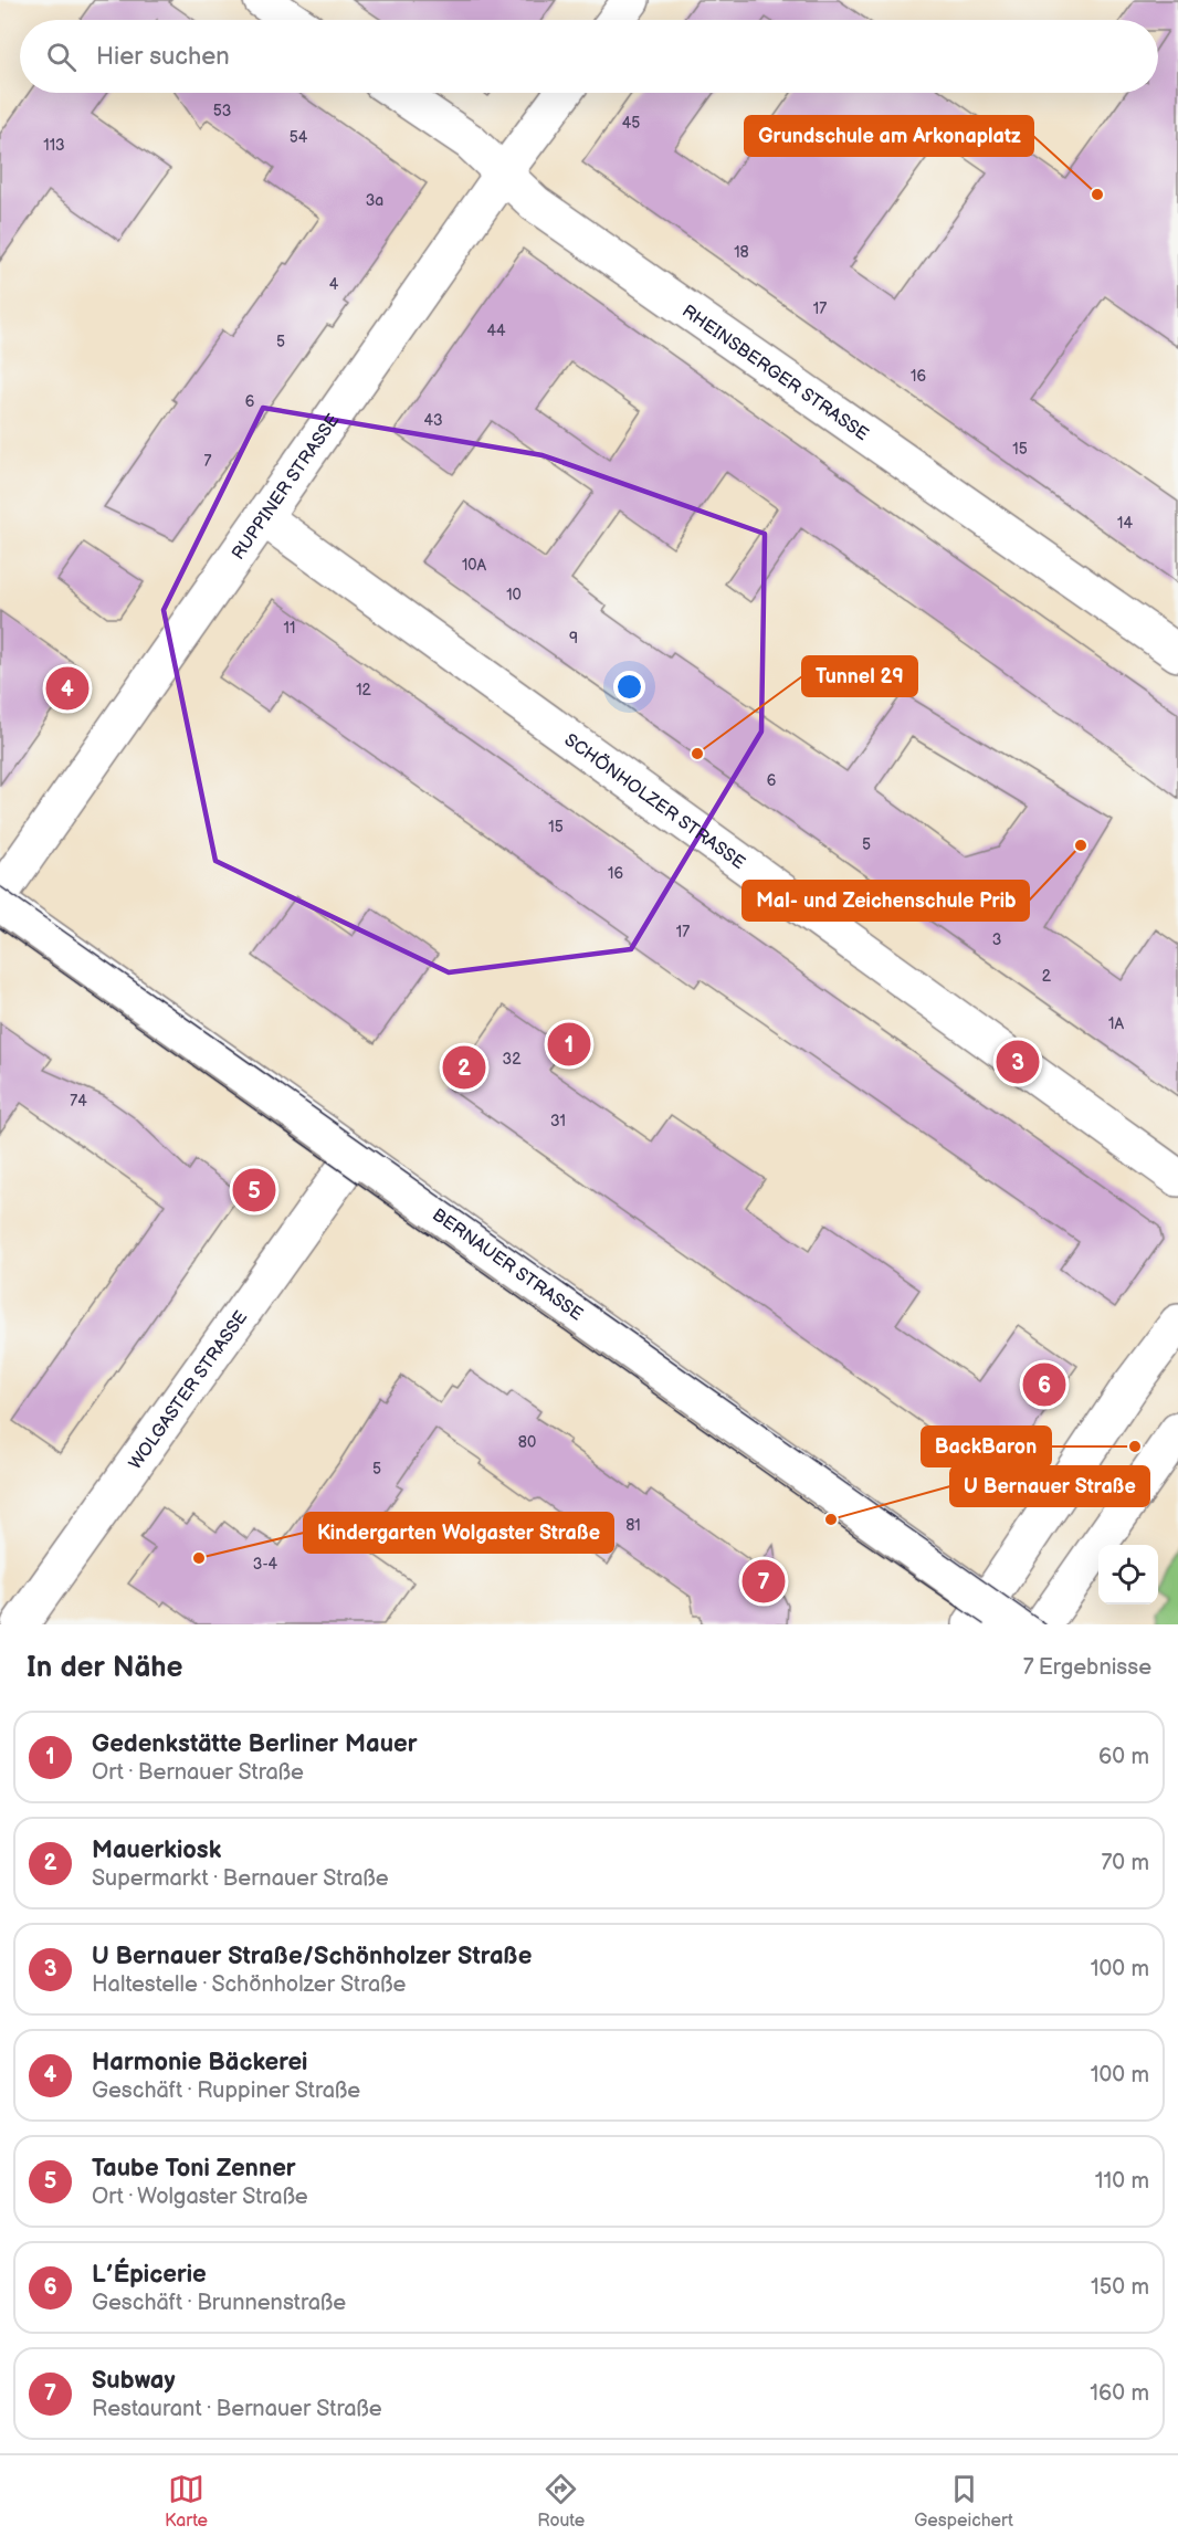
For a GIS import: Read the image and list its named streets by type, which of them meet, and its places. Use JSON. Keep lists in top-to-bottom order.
{
  "streets": {
    "street": [
      "RHEINSBERGER STRASSE",
      "RUPPINER STRASSE",
      "SCHÖNHOLZER STRASSE",
      "BERNAUER STRASSE",
      "WOLGASTER STRASSE"
    ]
  },
  "crossings": [
    ["RHEINSBERGER STRASSE", "RUPPINER STRASSE"],
    ["RUPPINER STRASSE", "SCHÖNHOLZER STRASSE"],
    ["BERNAUER STRASSE", "WOLGASTER STRASSE"]
  ],
  "places": [
    "Grundschule am Arkonaplatz",
    "Tunnel 29",
    "Mal- und Zeichenschule Prib",
    "BackBaron",
    "U Bernauer Straße",
    "Kindergarten Wolgaster Straße"
  ],
  "house_numbers": [
    "53",
    "45",
    "54",
    "113",
    "3a",
    "18",
    "4",
    "17",
    "44",
    "5",
    "16",
    "6",
    "43",
    "15",
    "7",
    "14",
    "10A",
    "10",
    "11",
    "9",
    "12",
    "6",
    "15",
    "5",
    "16",
    "17",
    "3",
    "2",
    "1A",
    "32",
    "74",
    "31",
    "80",
    "5",
    "81",
    "3-4"
  ],
  "page": {
    "search": "Hier suchen",
    "pins": [
      "4",
      "1",
      "3",
      "2",
      "5",
      "6",
      "7"
    ],
    "heading": ["In der Nähe", "7 Ergebnisse"],
    "list": [
      {
        "mark": "1",
        "name": "Gedenkstätte Berliner Mauer",
        "note": "Ort · Bernauer Straße",
        "value": "60 m"
      },
      {
        "mark": "2",
        "name": "Mauerkiosk",
        "note": "Supermarkt · Bernauer Straße",
        "value": "70 m"
      },
      {
        "mark": "3",
        "name": "U Bernauer Straße/Schönholzer Straße",
        "note": "Haltestelle · Schönholzer Straße",
        "value": "100 m"
      },
      {
        "mark": "4",
        "name": "Harmonie Bäckerei",
        "note": "Geschäft · Ruppiner Straße",
        "value": "100 m"
      },
      {
        "mark": "5",
        "name": "Taube Toni Zenner",
        "note": "Ort · Wolgaster Straße",
        "value": "110 m"
      },
      {
        "mark": "6",
        "name": "L’Épicerie",
        "note": "Geschäft · Brunnenstraße",
        "value": "150 m"
      },
      {
        "mark": "7",
        "name": "Subway",
        "note": "Restaurant · Bernauer Straße",
        "value": "160 m"
      }
    ],
    "nav": ["Karte", "Route", "Gespeichert"]
  }
}
